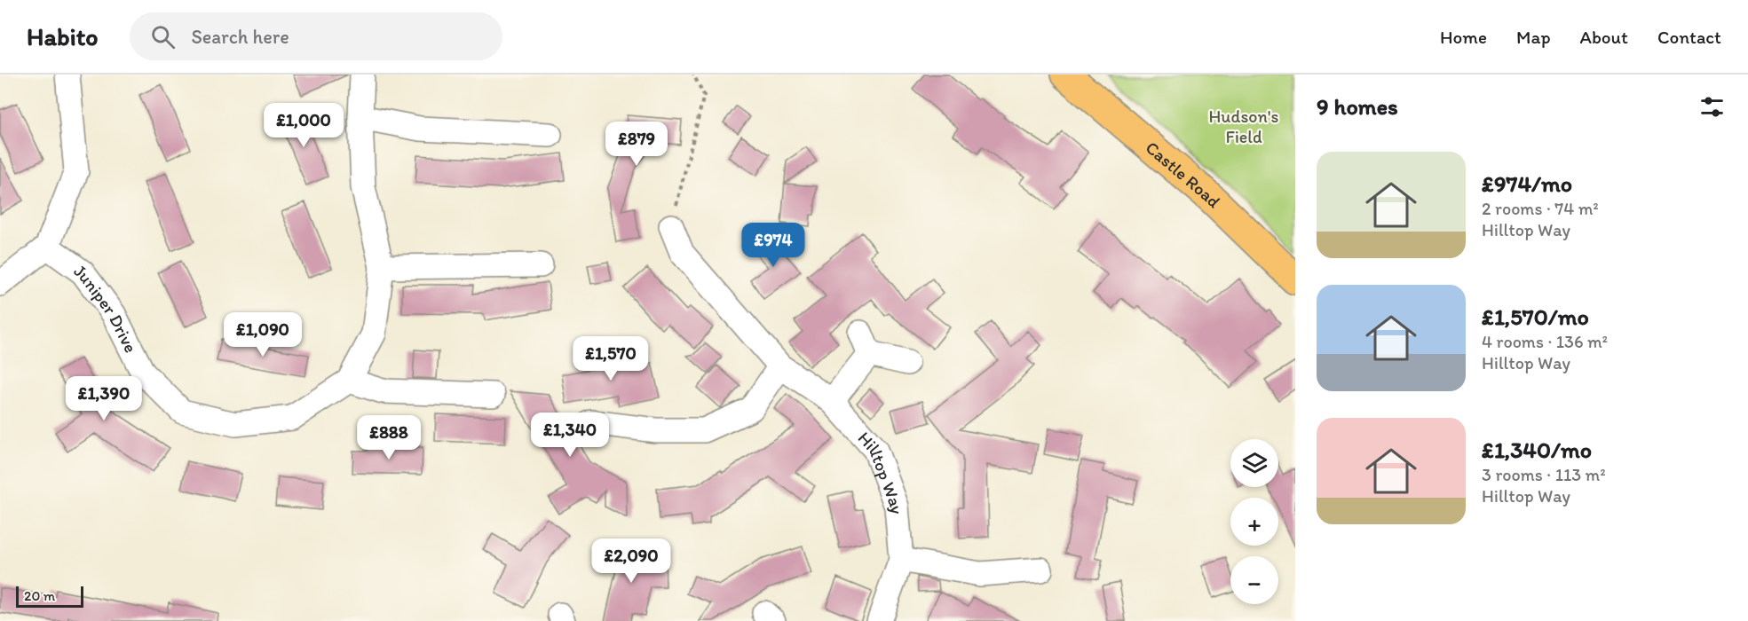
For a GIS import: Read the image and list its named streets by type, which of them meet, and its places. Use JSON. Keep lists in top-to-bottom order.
{
  "streets": {
    "main road": ["Castle Road"],
    "street": ["Juniper Drive", "Hilltop Way"]
  },
  "parks": ["Hudson's Field"],
  "scale_bar": "20 m",
  "page": {
    "header": "Habito",
    "search": "Search here",
    "nav": [
      "Home",
      "Map",
      "About",
      "Contact"
    ],
    "heading": "9 homes",
    "price": [
      "£1,000",
      "£879",
      "£974",
      "£1,090",
      "£1,570",
      "£1,390",
      "£1,340",
      "£888",
      "£2,090"
    ],
    "list": [
      {
        "name": "£974/mo",
        "note": "2 rooms · 74 m² · Hilltop Way"
      },
      {
        "name": "£1,570/mo",
        "note": "4 rooms · 136 m² · Hilltop Way"
      },
      {
        "name": "£1,340/mo",
        "note": "3 rooms · 113 m² · Hilltop Way"
      }
    ],
    "map_buttons": ["+", "−"],
    "scale": "20 m"
  }
}
